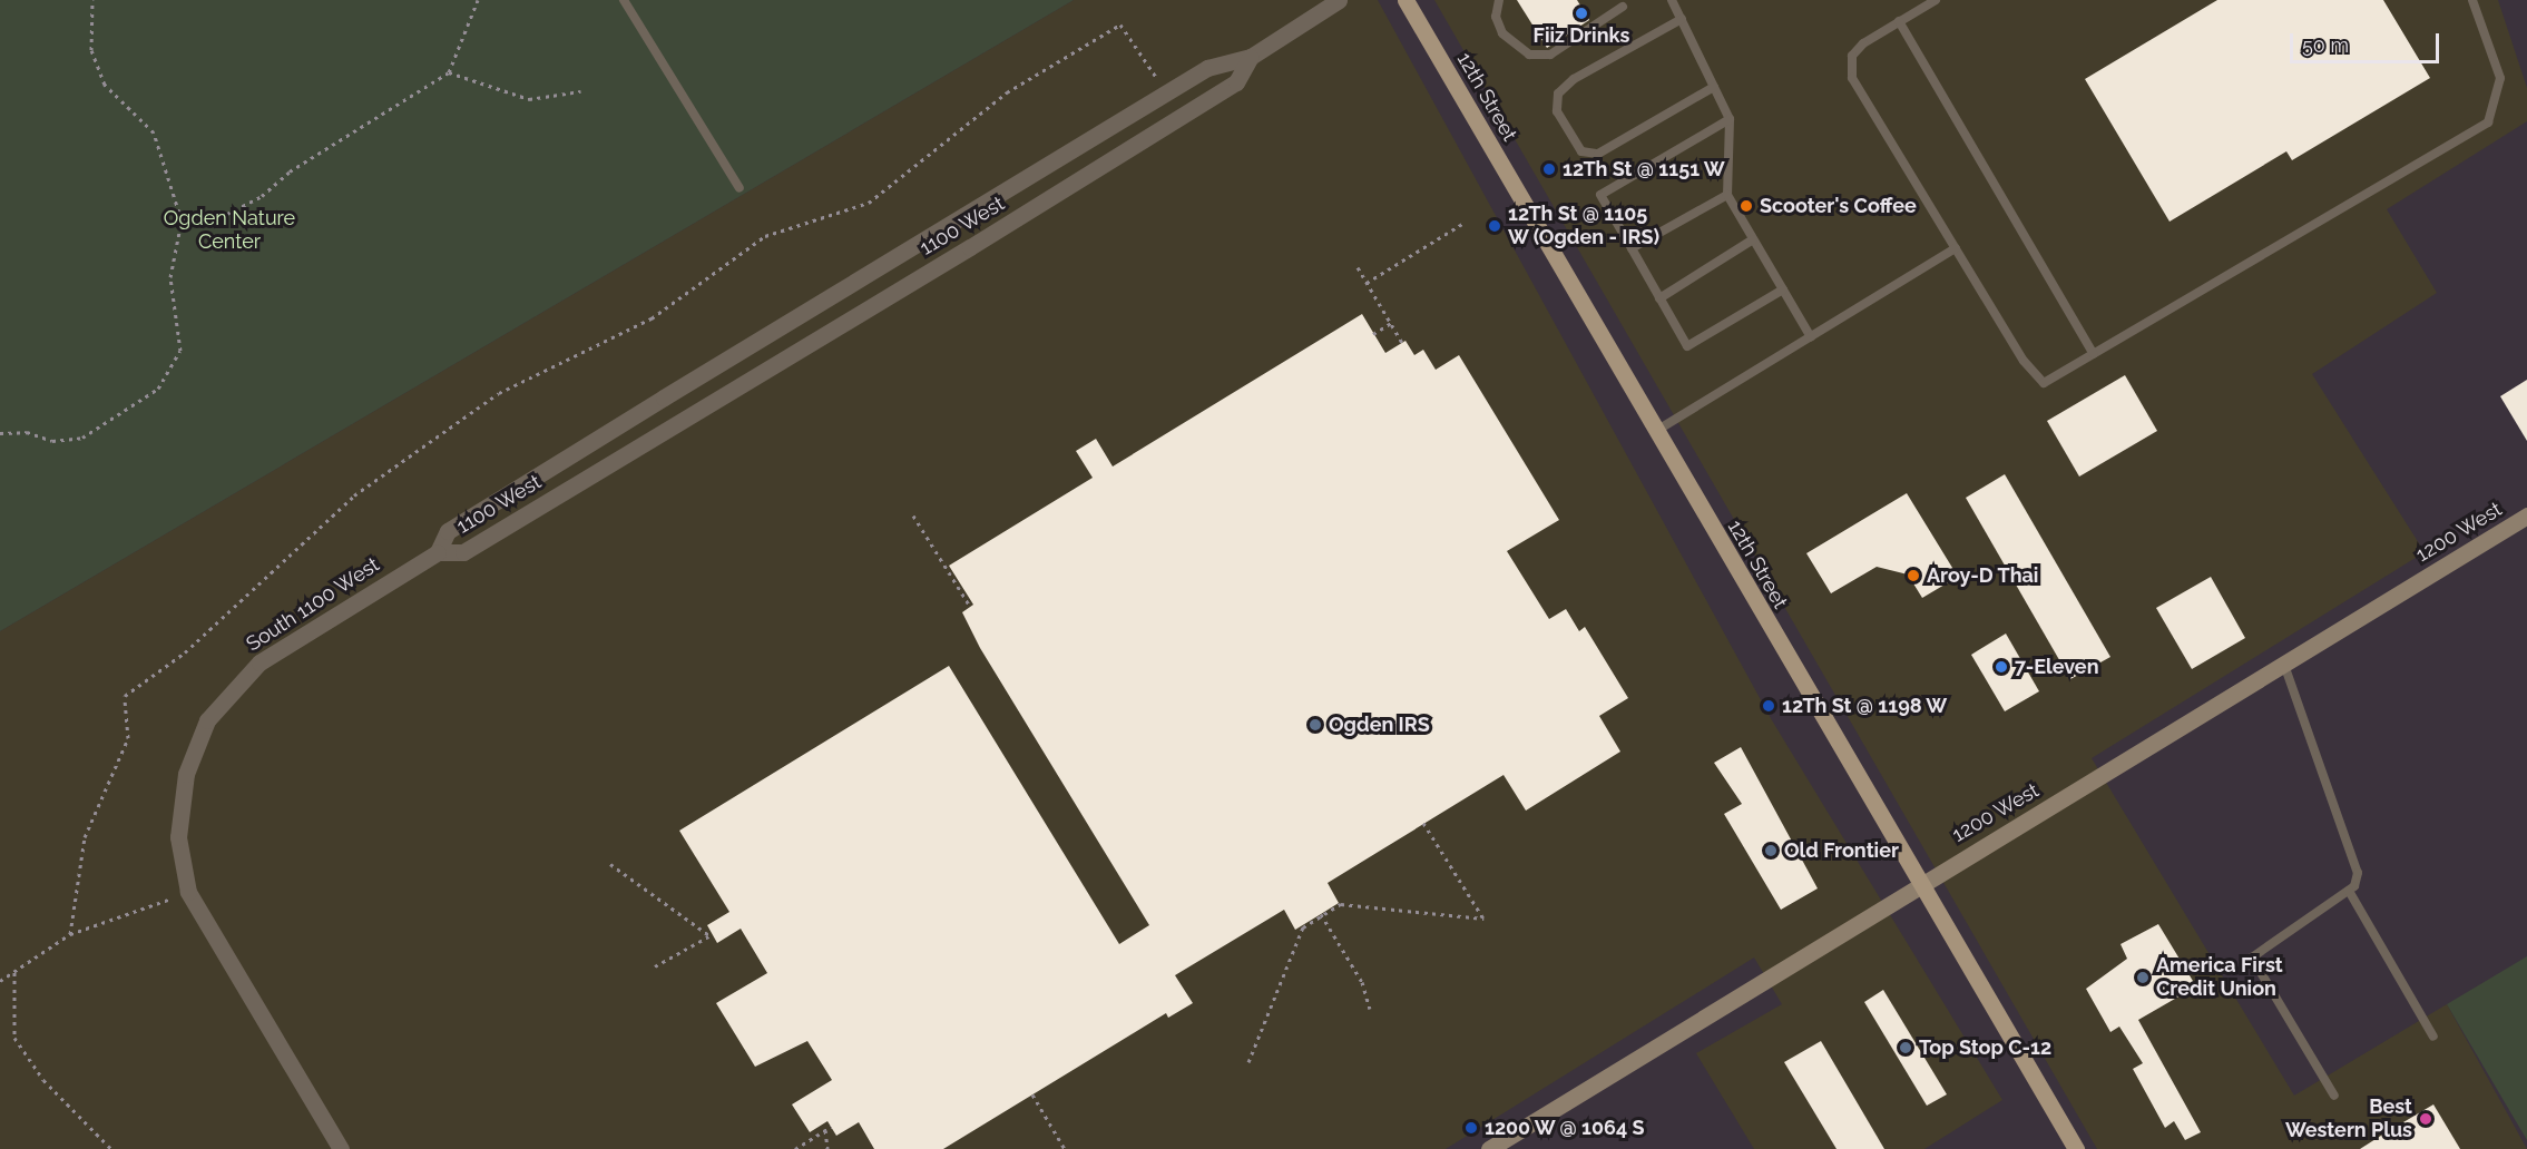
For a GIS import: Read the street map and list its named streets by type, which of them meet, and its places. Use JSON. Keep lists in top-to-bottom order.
{
  "streets": {
    "main road": ["12th Street"],
    "street": ["1100 West", "1200 West", "South 1100 West"]
  },
  "crossings": [
    ["12th Street", "1200 West"],
    ["1100 West", "South 1100 West"]
  ],
  "parks": ["Ogden Nature Center"],
  "places": [
    "Fiiz Drinks",
    "12Th St @ 1151 W",
    "Scooter's Coffee",
    "12Th St @ 1105 W (Ogden - IRS)",
    "Aroy-D Thai",
    "7-Eleven",
    "12Th St @ 1198 W",
    "Ogden IRS",
    "Old Frontier",
    "America First Credit Union",
    "Top Stop C-12",
    "Best Western Plus",
    "1200 W @ 1064 S"
  ],
  "scale_bar": "50 m"
}
